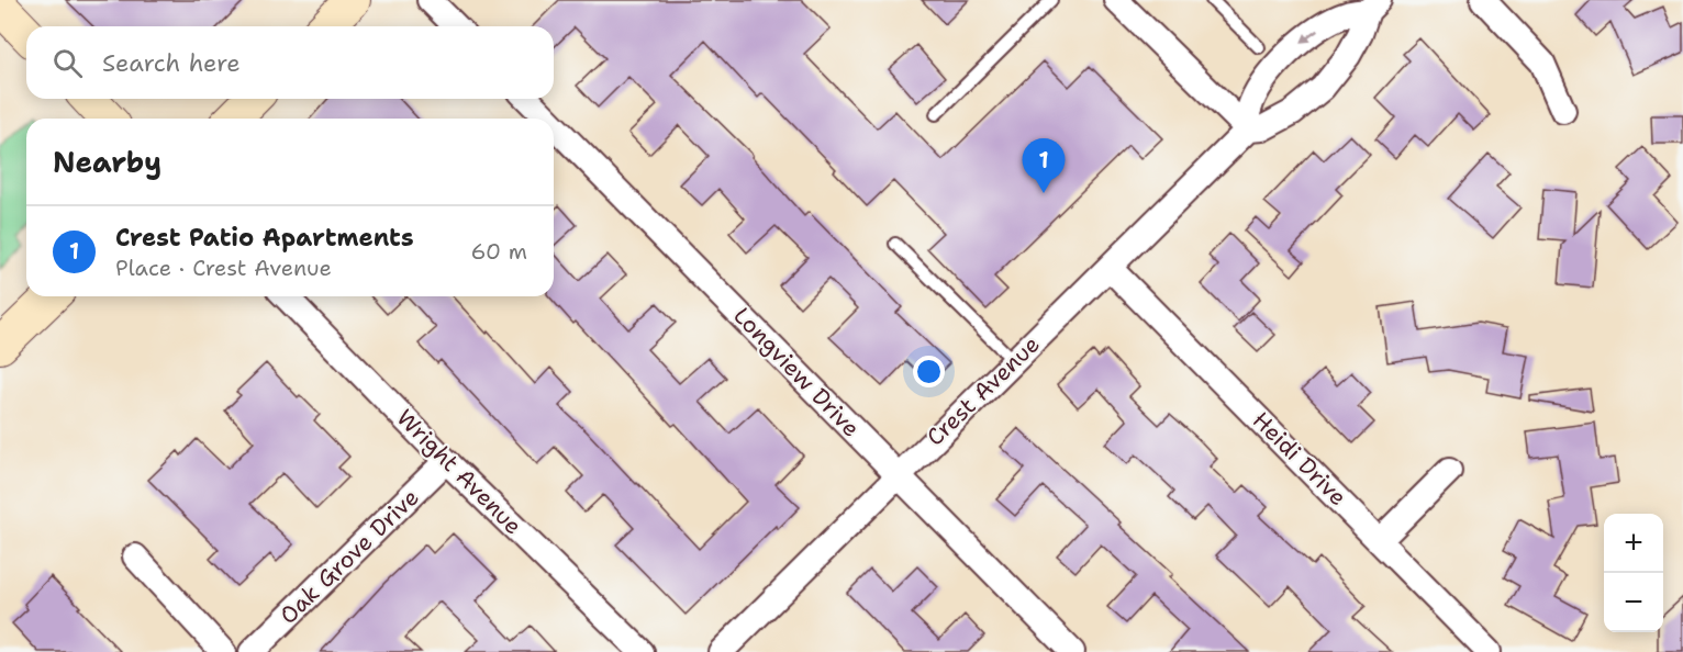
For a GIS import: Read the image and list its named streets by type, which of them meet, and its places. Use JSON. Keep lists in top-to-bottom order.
{
  "streets": {
    "street": [
      "Longview Drive",
      "Crest Avenue",
      "Heidi Drive",
      "Wright Avenue",
      "Oak Grove Drive"
    ]
  },
  "crossings": [
    ["Longview Drive", "Crest Avenue"],
    ["Crest Avenue", "Heidi Drive"],
    ["Wright Avenue", "Oak Grove Drive"]
  ],
  "page": {
    "search": "Search here",
    "heading": "Nearby",
    "pins": "1",
    "list": [
      {
        "mark": "1",
        "name": "Crest Patio Apartments",
        "note": "Place · Crest Avenue",
        "value": "60 m"
      }
    ],
    "map_buttons": ["+", "−"]
  }
}
